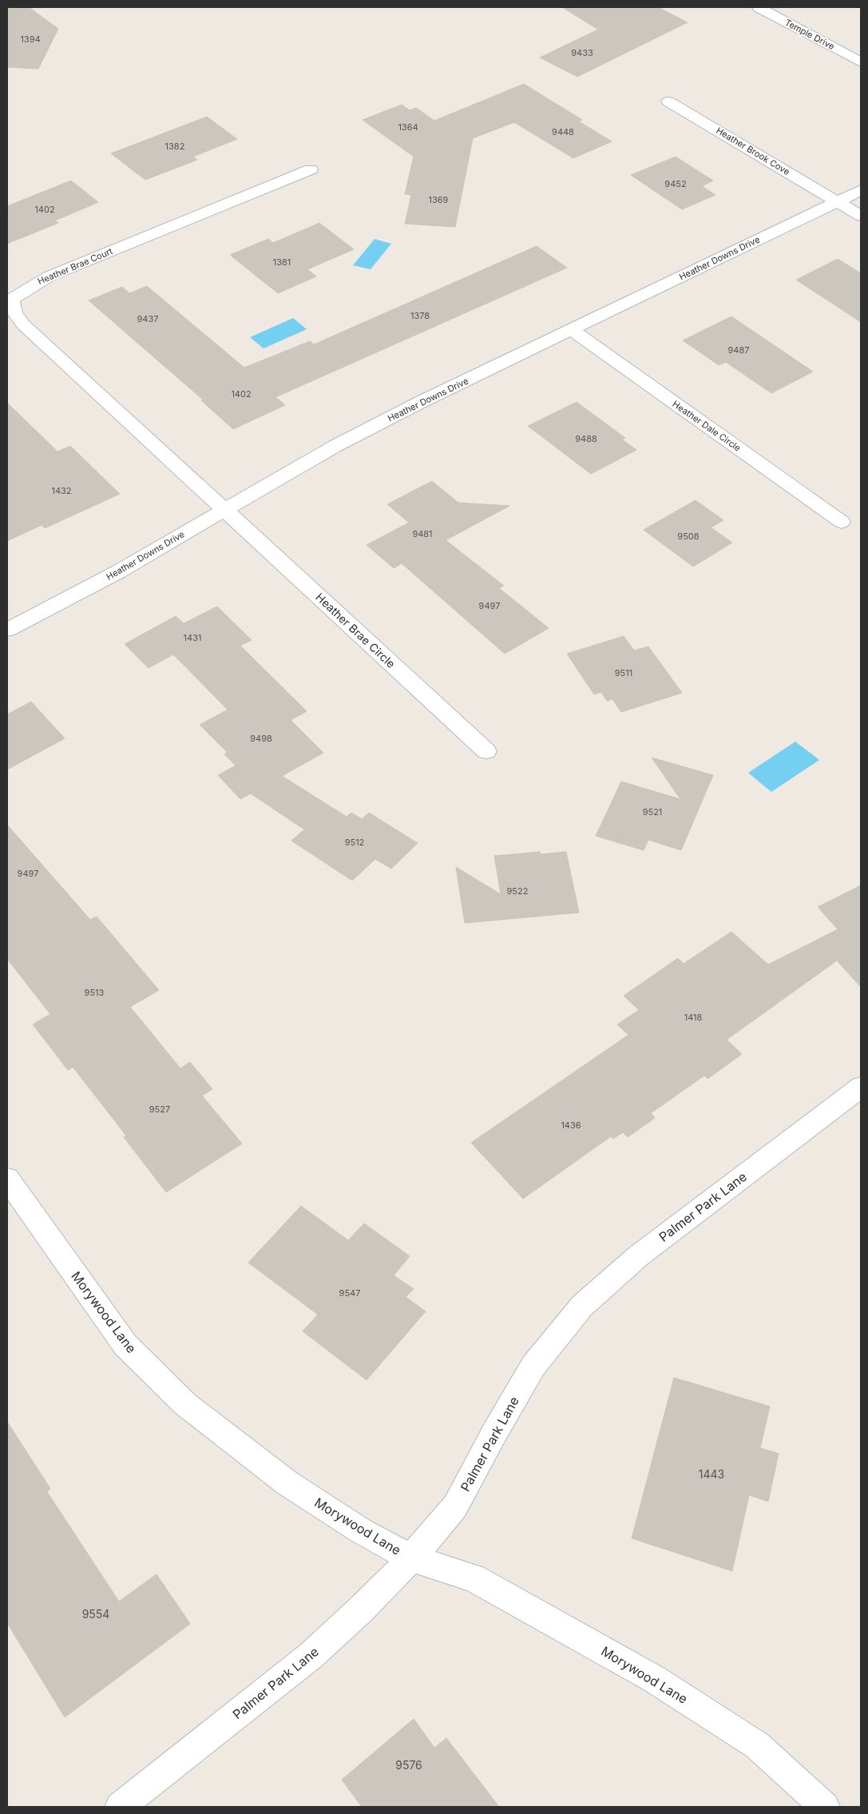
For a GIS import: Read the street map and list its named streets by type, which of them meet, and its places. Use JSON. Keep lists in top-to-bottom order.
{
  "streets": {
    "street": [
      "Temple Drive",
      "Heather Brook Cove",
      "Heather Downs Drive",
      "Heather Brae Court",
      "Heather Dale Circle",
      "Heather Brae Circle",
      "Palmer Park Lane",
      "Morywood Lane"
    ]
  },
  "crossings": [
    ["Heather Brook Cove", "Heather Downs Drive"],
    ["Heather Downs Drive", "Heather Brae Court"],
    ["Heather Downs Drive", "Heather Dale Circle"],
    ["Heather Downs Drive", "Heather Brae Circle"],
    ["Heather Brae Court", "Heather Brae Circle"],
    ["Palmer Park Lane", "Morywood Lane"]
  ],
  "house_numbers": [
    "1394",
    "9433",
    "1364",
    "9448",
    "1382",
    "9452",
    "1369",
    "1402",
    "1381",
    "1378",
    "9437",
    "9487",
    "1402",
    "9488",
    "1432",
    "9481",
    "9508",
    "9497",
    "1431",
    "9511",
    "9498",
    "9521",
    "9512",
    "9497",
    "9522",
    "9513",
    "1418",
    "9527",
    "1436",
    "9547",
    "1443",
    "9554",
    "9576"
  ]
}
